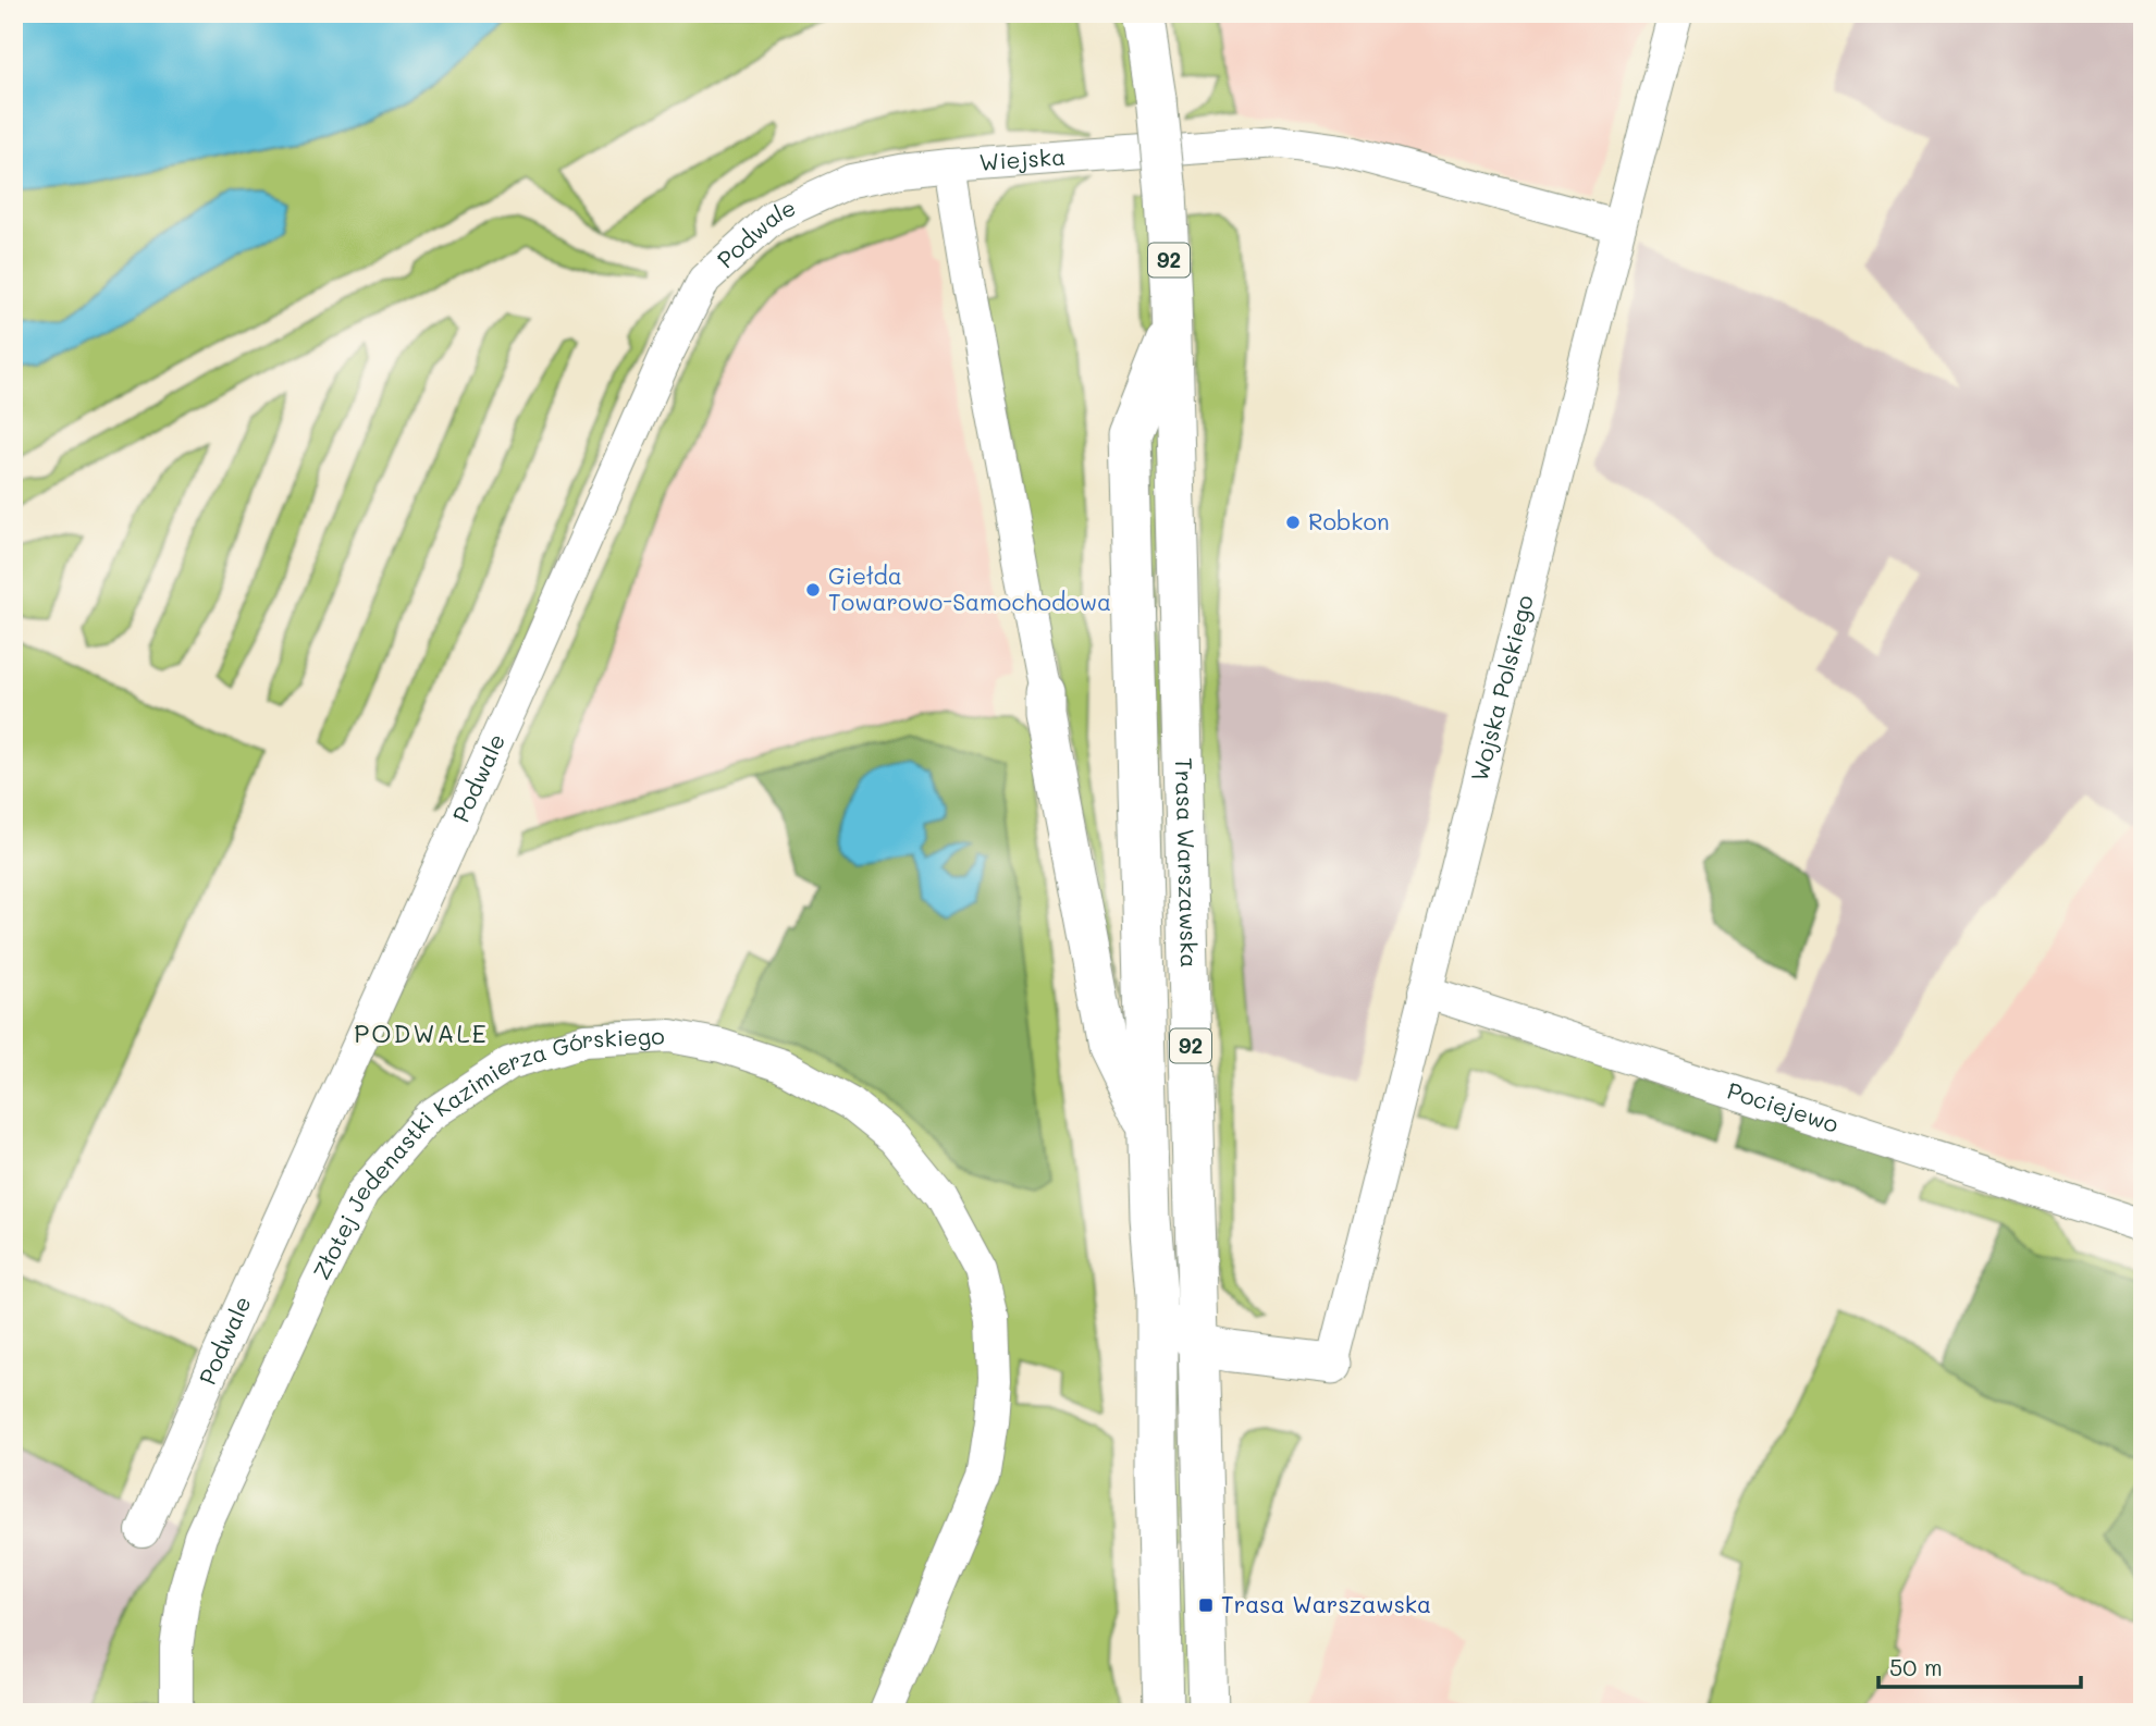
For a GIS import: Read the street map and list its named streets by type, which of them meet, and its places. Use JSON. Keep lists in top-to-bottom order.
{
  "streets": {
    "main road": ["92", "Trasa Warszawska"],
    "street": [
      "Wiejska",
      "Podwale",
      "Wojska Polskiego",
      "Pociejewo",
      "Złotej Jedenastki Kazimierza Górskiego"
    ]
  },
  "crossings": [
    ["Wiejska", "Podwale"],
    ["Wiejska", "Wojska Polskiego"],
    ["Wojska Polskiego", "Pociejewo"]
  ],
  "districts": ["PODWALE"],
  "places": {
    "other": ["Robkon", "Giełda Towarowo-Samochodowa"],
    "transit": ["Trasa Warszawska"]
  },
  "scale_bar": "50 m"
}
